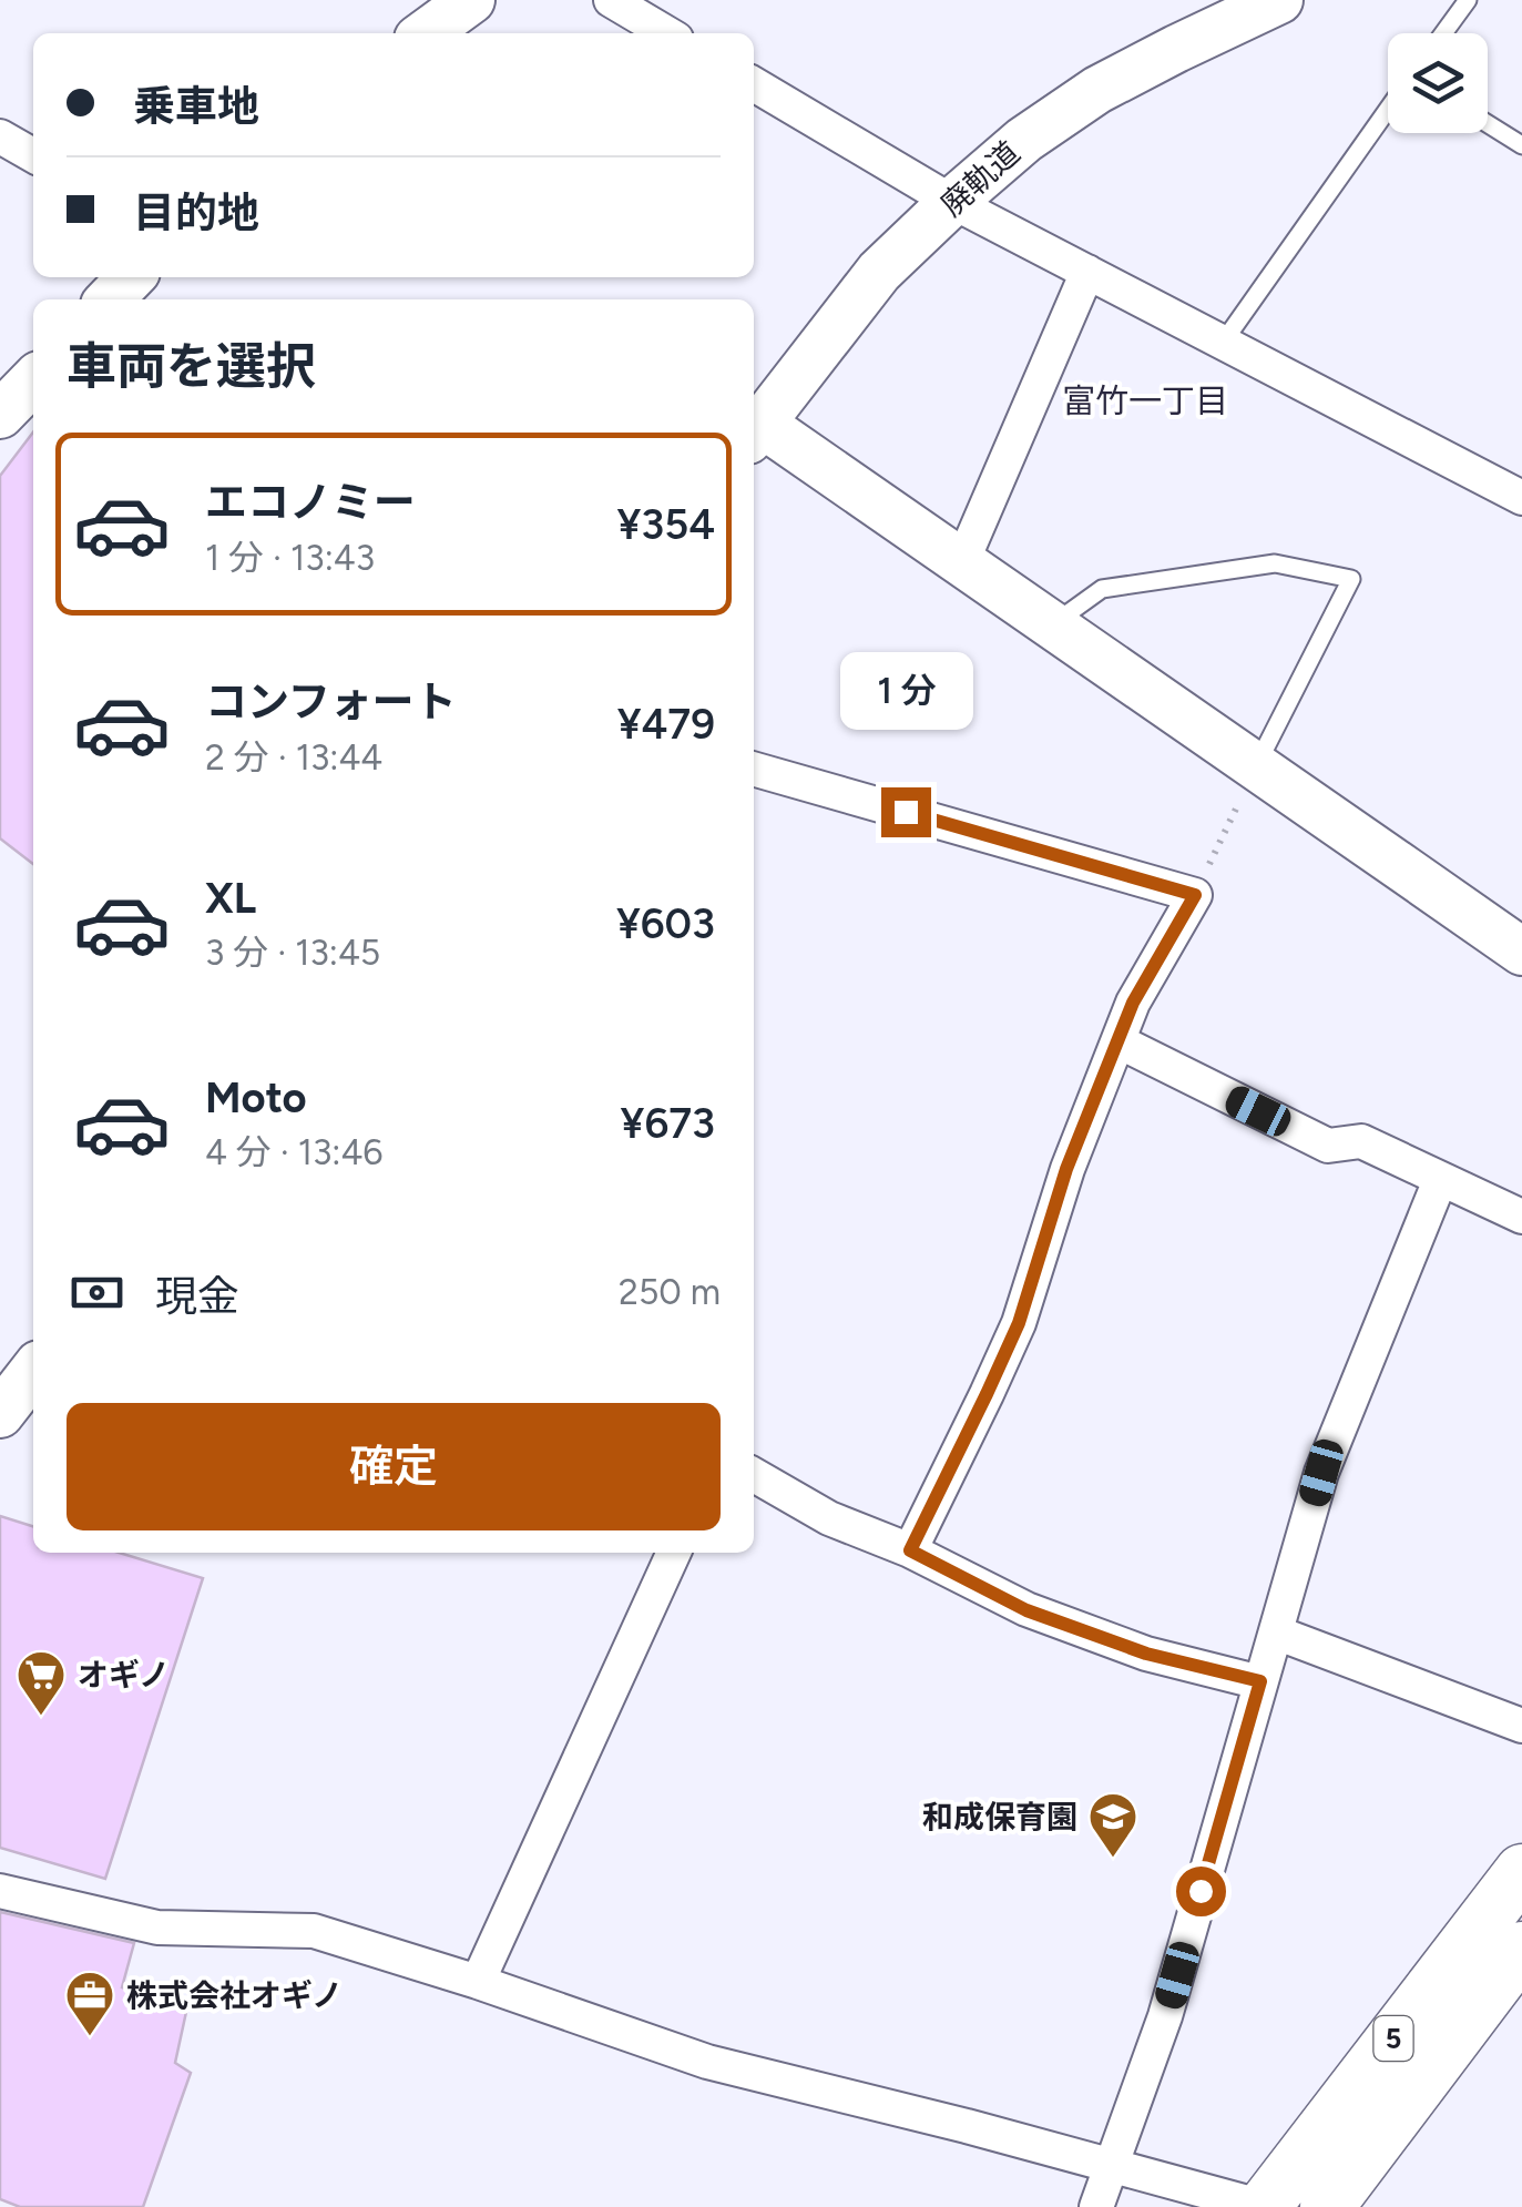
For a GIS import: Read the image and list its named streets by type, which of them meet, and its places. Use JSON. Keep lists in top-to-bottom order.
{
  "streets": {
    "main road": ["5"],
    "street": ["廃軌道"]
  },
  "districts": ["富竹一丁目"],
  "places": {
    "supermarket": ["オギノ"],
    "school or university": ["和成保育園"],
    "office": ["株式会社オギノ"]
  },
  "page": {
    "banner": ["乗車地", "目的地"],
    "heading": "車両を選択",
    "list": [
      {
        "name": "エコノミー",
        "note": "1 分 · 13:43",
        "value": "¥354"
      },
      {
        "name": "コンフォート",
        "note": "2 分 · 13:44",
        "value": "¥479"
      },
      {
        "name": "XL",
        "note": "3 分 · 13:45",
        "value": "¥603"
      },
      {
        "name": "Moto",
        "note": "4 分 · 13:46",
        "value": "¥673"
      }
    ],
    "bubble": "1 分",
    "pay": ["現金", "250 m"],
    "buttons": "確定"
  }
}
